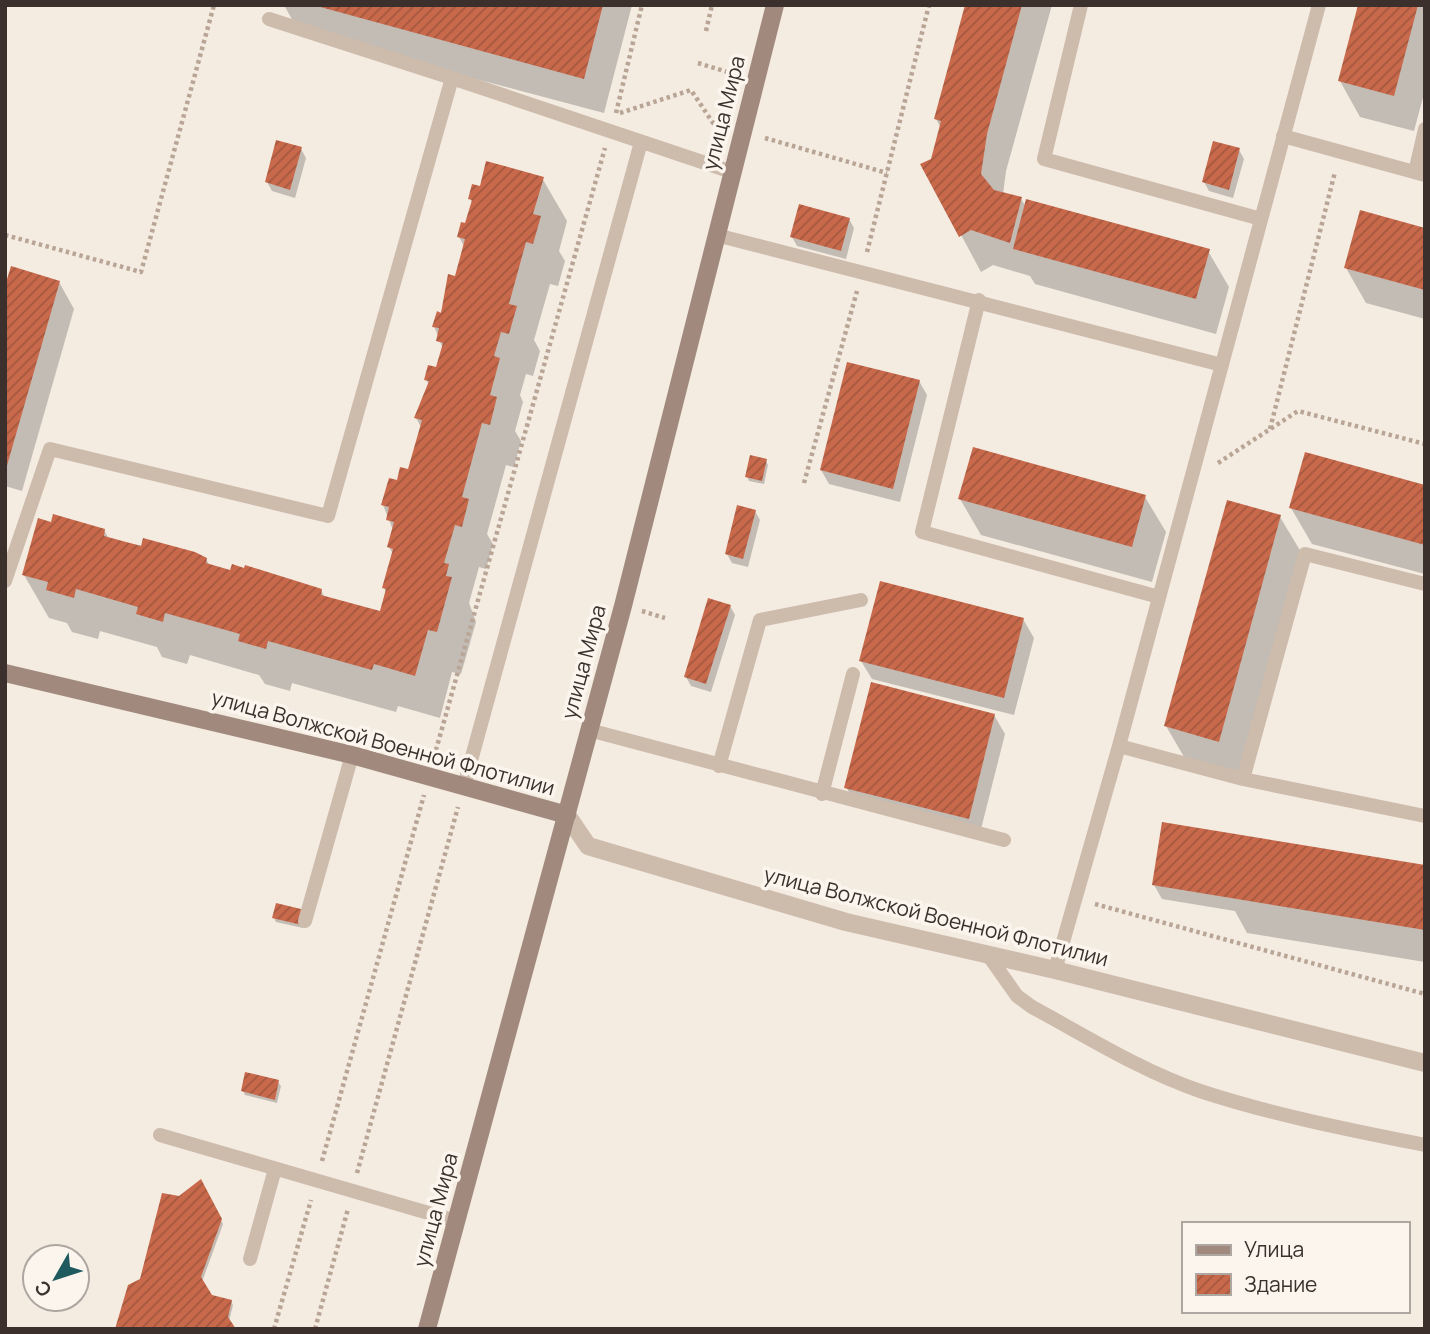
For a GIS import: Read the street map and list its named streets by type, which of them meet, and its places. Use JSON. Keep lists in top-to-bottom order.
{
  "streets": {
    "street": ["улица Мира", "улица Волжской Военной Флотилии"]
  },
  "crossings": [
    ["улица Мира", "улица Волжской Военной Флотилии"]
  ],
  "legend": ["Улица", "Здание"],
  "north": "bottom left"
}
